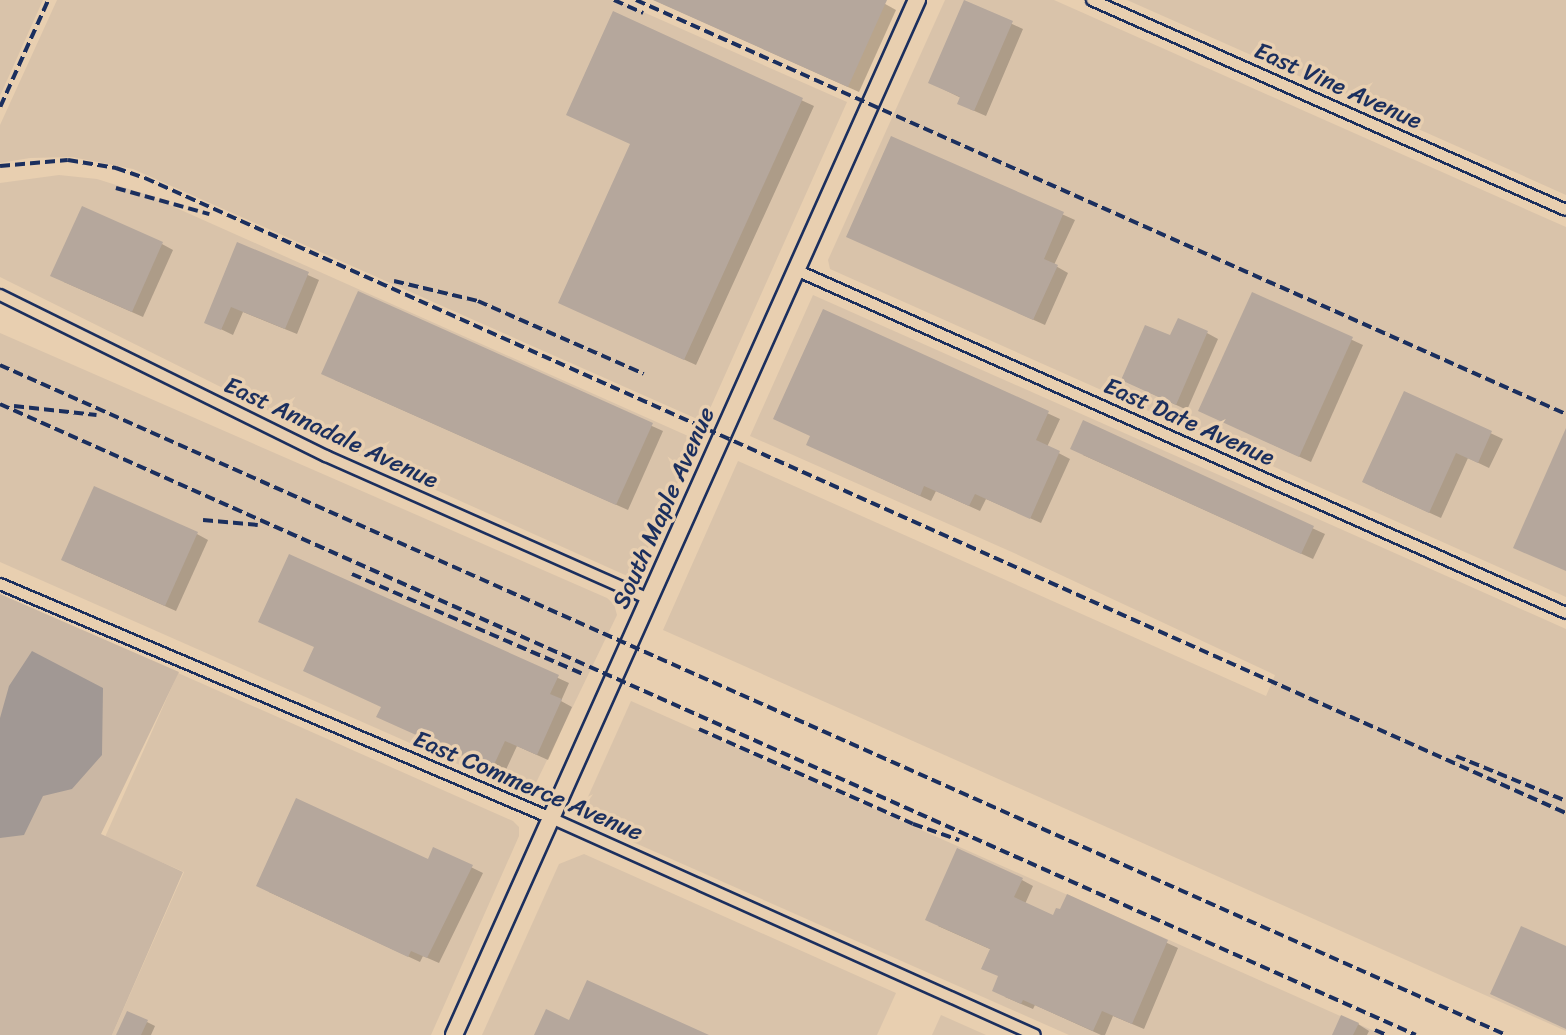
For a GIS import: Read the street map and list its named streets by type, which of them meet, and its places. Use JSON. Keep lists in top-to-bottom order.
{
  "streets": {
    "street": [
      "East Vine Avenue",
      "East Date Avenue",
      "East Annadale Avenue",
      "South Maple Avenue",
      "East Commerce Avenue"
    ]
  },
  "crossings": [
    ["East Date Avenue", "South Maple Avenue"],
    ["East Annadale Avenue", "South Maple Avenue"],
    ["South Maple Avenue", "East Commerce Avenue"]
  ]
}
